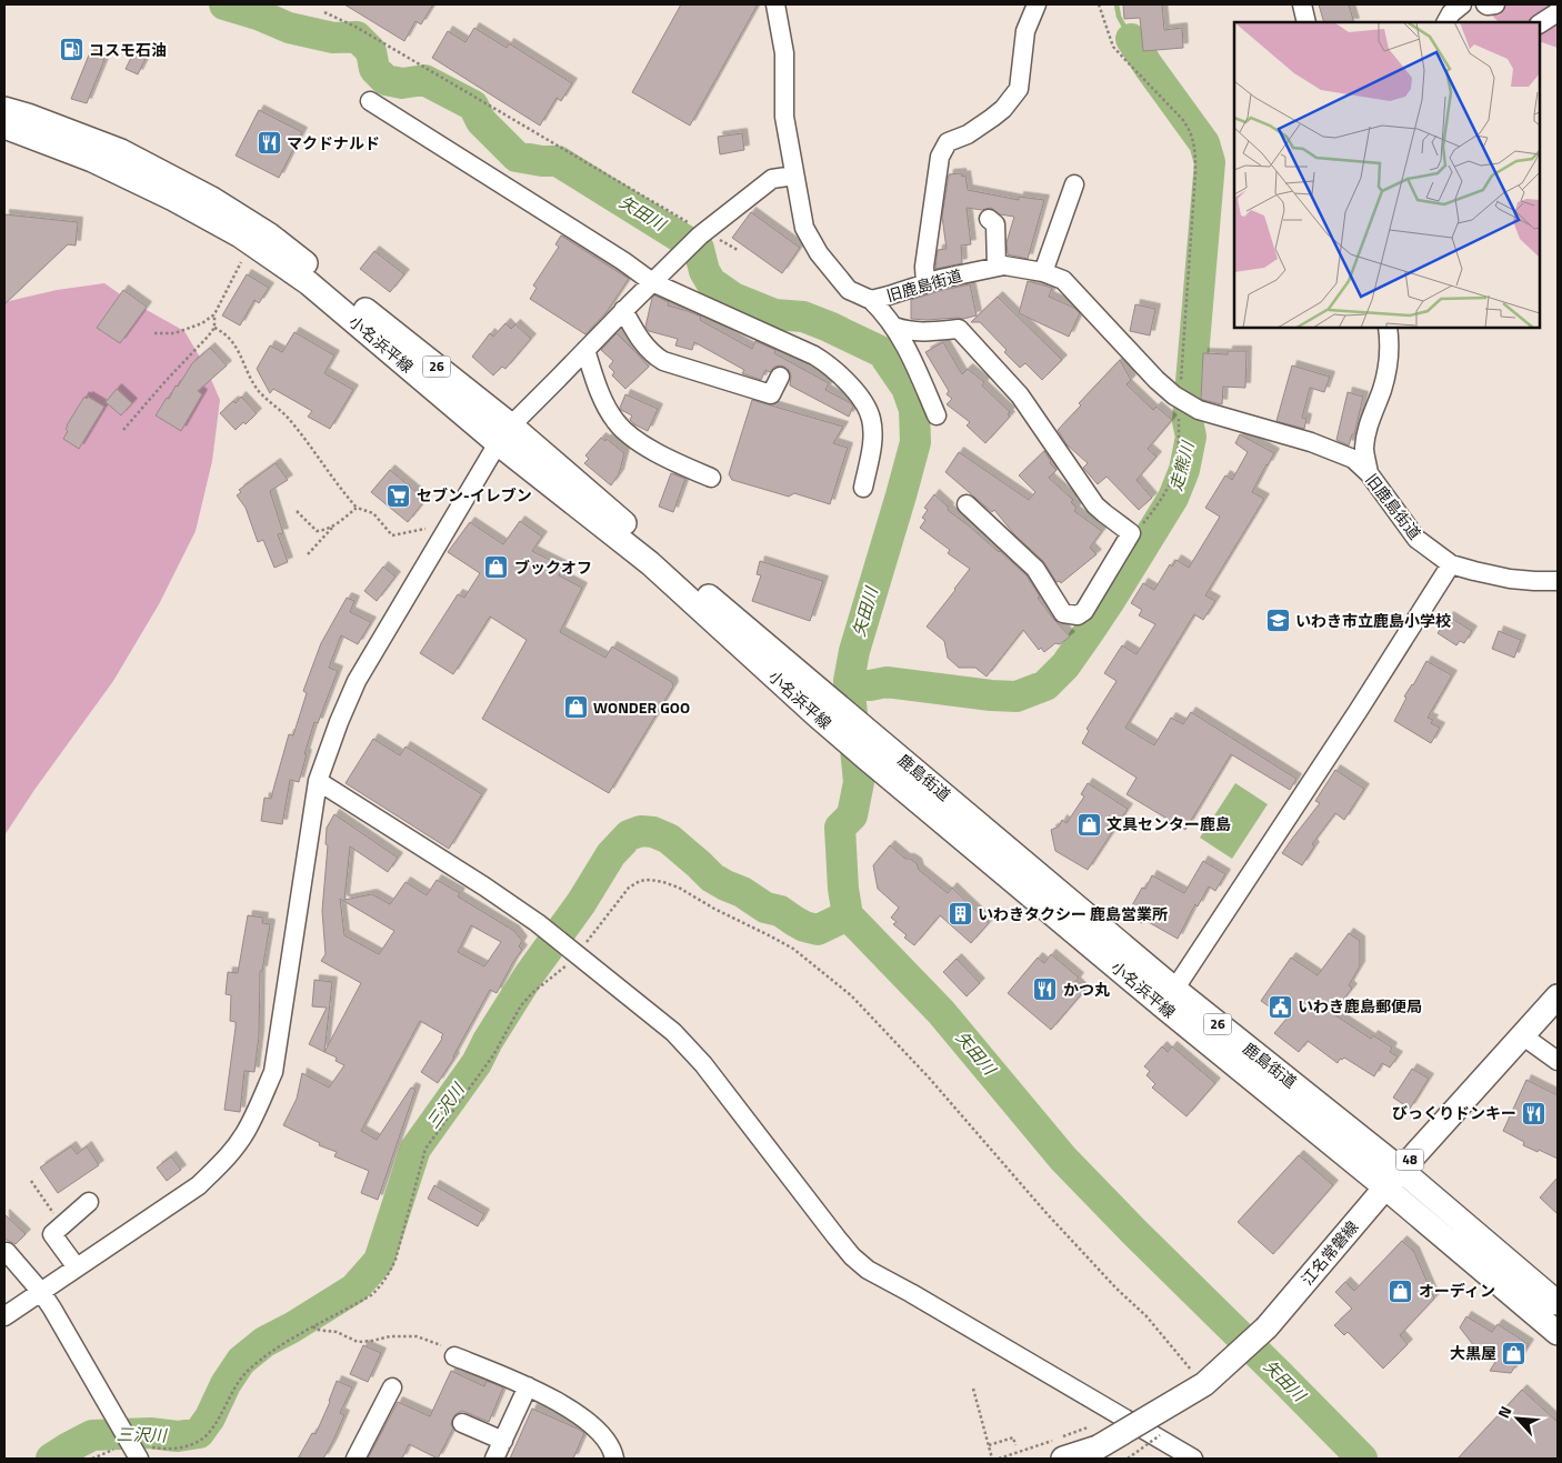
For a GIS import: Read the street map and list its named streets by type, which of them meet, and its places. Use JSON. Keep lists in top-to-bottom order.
{
  "streets": {
    "main road": [
      "小名浜平線",
      "26",
      "鹿島街道",
      "48",
      "江名常磐線"
    ],
    "street": ["旧鹿島街道"]
  },
  "crossings": [
    ["小名浜平線", "鹿島街道"],
    ["小名浜平線", "江名常磐線"],
    ["鹿島街道", "江名常磐線"]
  ],
  "water": ["矢田川", "走熊川", "三沢川"],
  "places": {
    "fuel station": ["コスモ石油"],
    "restaurant": ["マクドナルド", "かつ丸", "びっくりドンキー"],
    "supermarket": ["セブン-イレブン"],
    "shop": [
      "ブックオフ",
      "WONDER GOO",
      "文具センター鹿島",
      "オーディン",
      "大黒屋"
    ],
    "school or university": ["いわき市立鹿島小学校"],
    "building": ["いわきタクシー 鹿島営業所"],
    "public building": ["いわき鹿島郵便局"]
  },
  "north": "top left"
}
